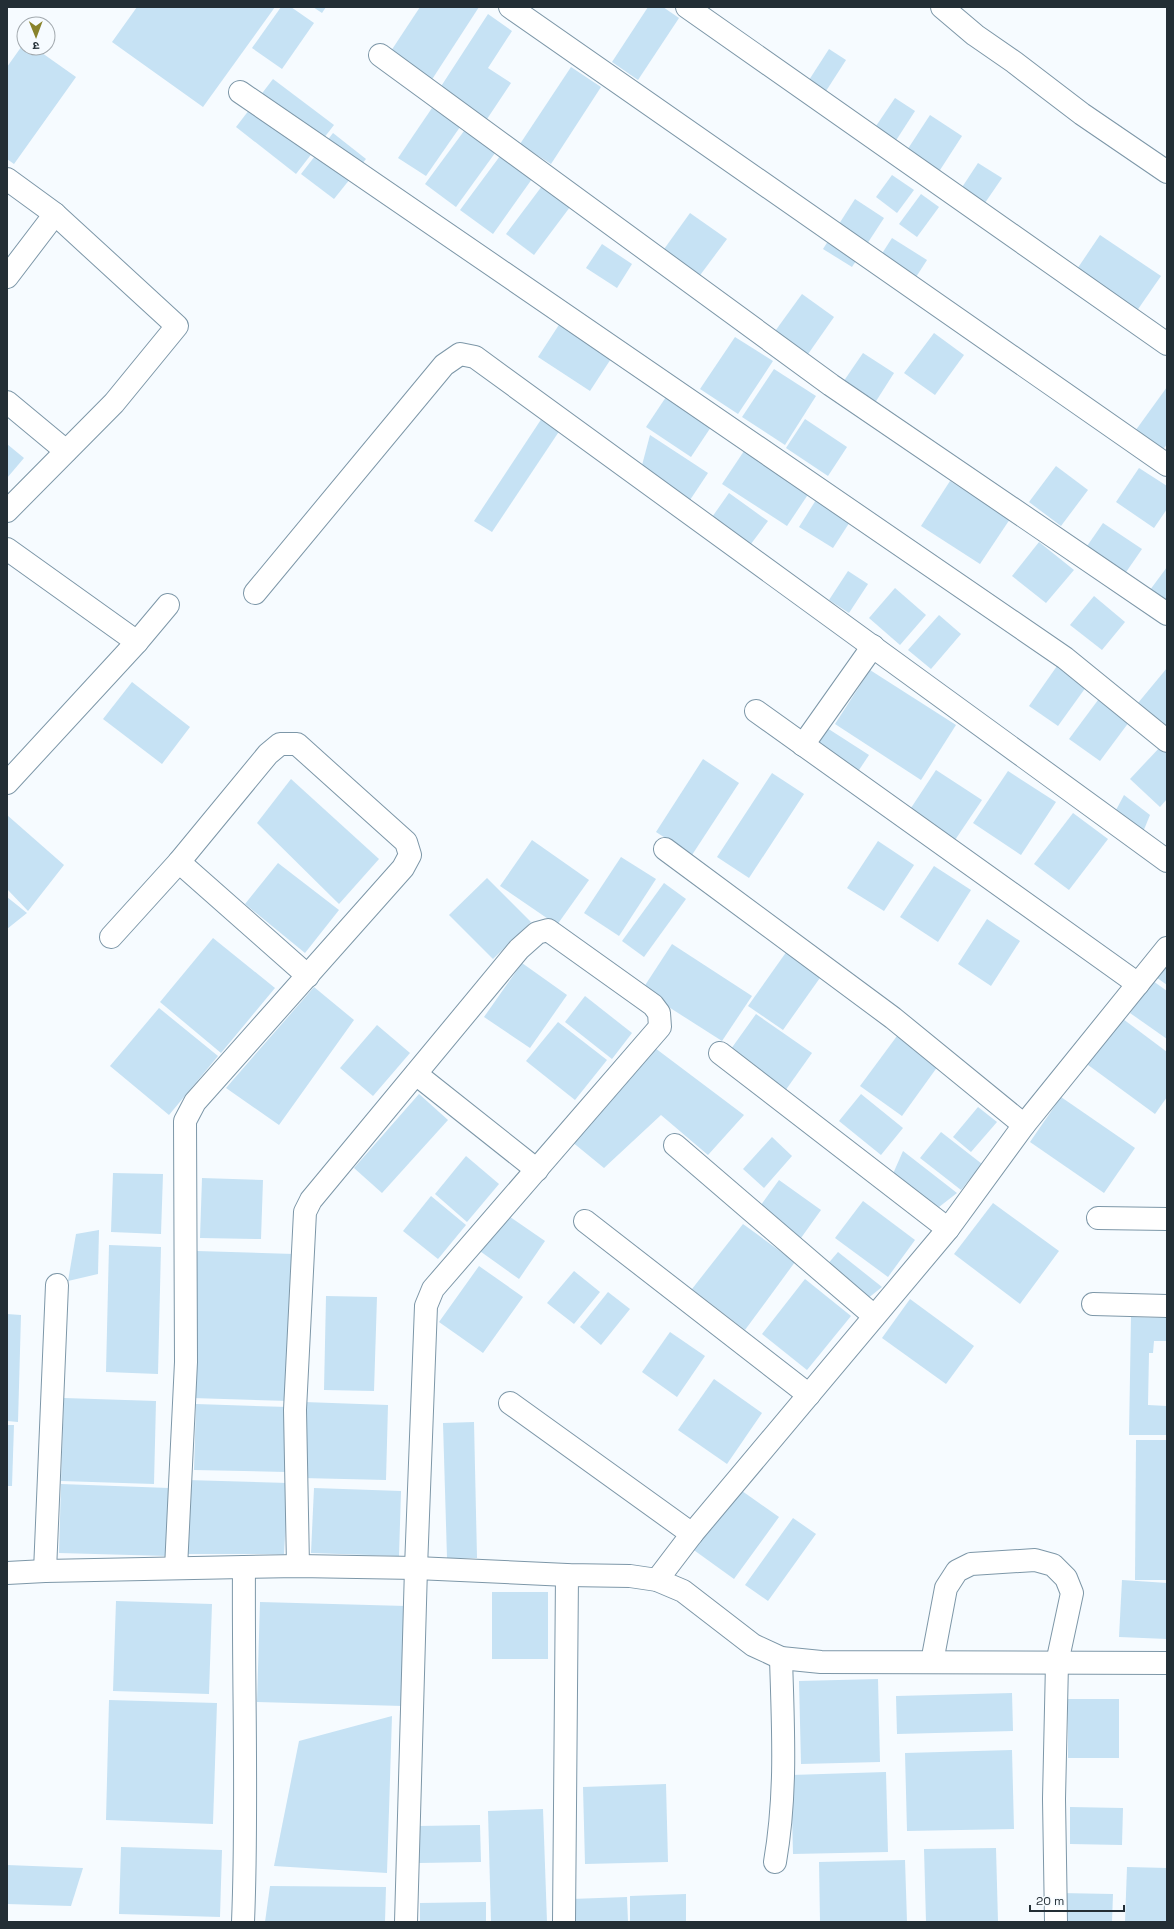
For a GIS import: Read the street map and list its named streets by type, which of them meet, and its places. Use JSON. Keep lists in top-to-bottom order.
{
  "scale_bar": "20 m",
  "north": "bottom"
}
